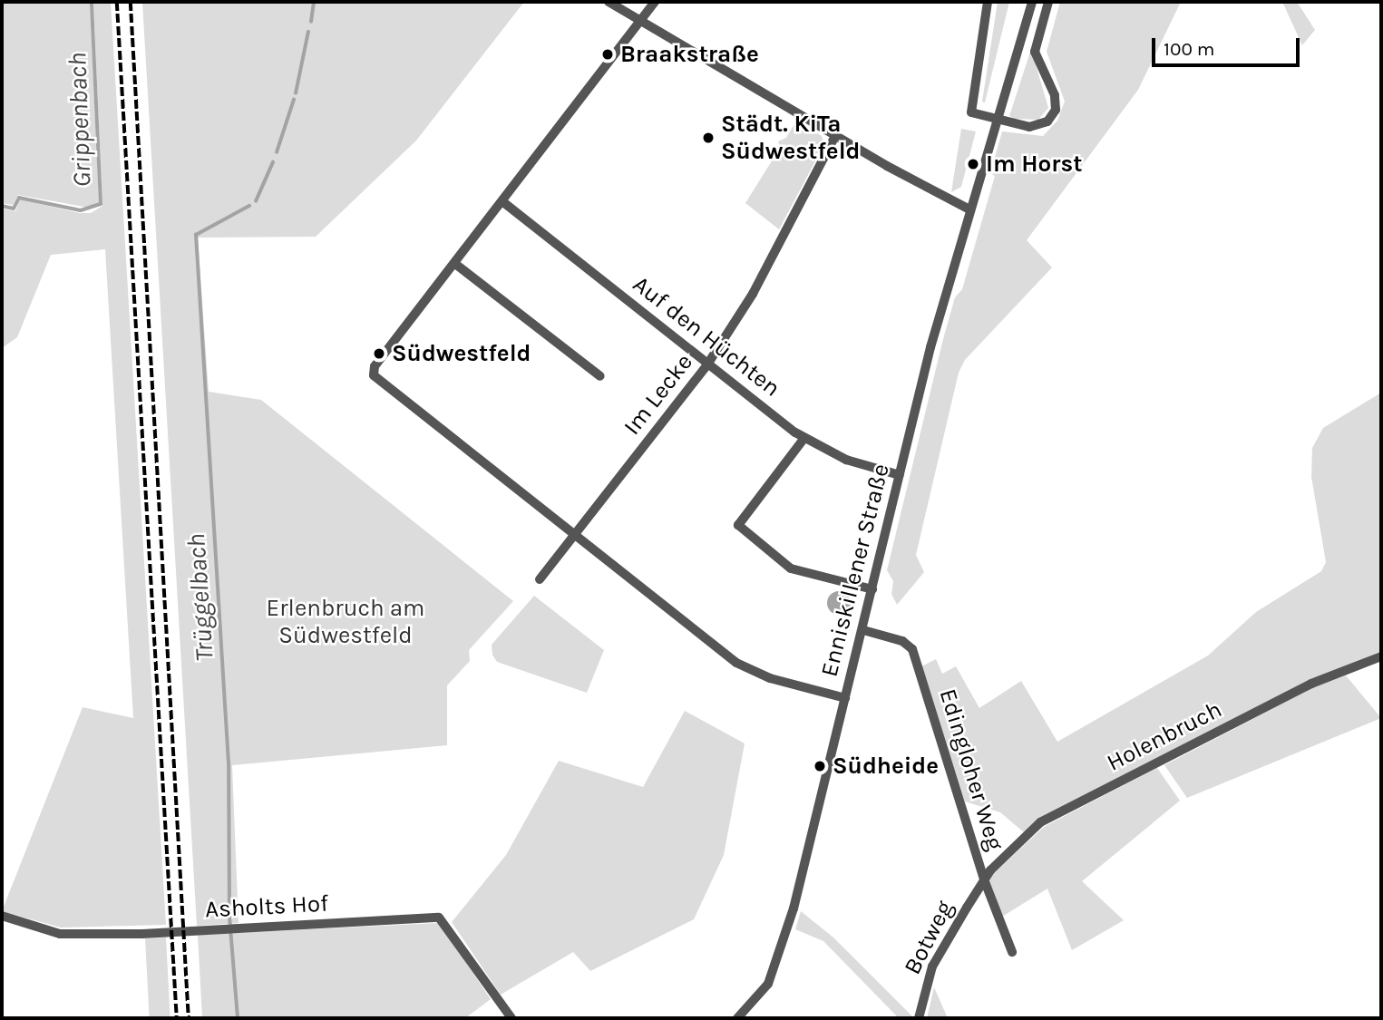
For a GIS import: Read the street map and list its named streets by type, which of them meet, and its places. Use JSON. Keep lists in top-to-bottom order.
{
  "streets": {
    "street": [
      "Auf den Hüchten",
      "Im Lecke",
      "Enniskillener Straße",
      "Holenbruch",
      "Edingloher Weg",
      "Asholts Hof",
      "Botweg"
    ]
  },
  "crossings": [
    ["Auf den Hüchten", "Im Lecke"],
    ["Auf den Hüchten", "Enniskillener Straße"],
    ["Enniskillener Straße", "Edingloher Weg"],
    ["Holenbruch", "Edingloher Weg"],
    ["Holenbruch", "Botweg"],
    ["Edingloher Weg", "Botweg"]
  ],
  "water": ["Grippenbach", "Trüggelbach"],
  "parks": ["Erlenbruch am Südwestfeld"],
  "places": [
    "Braakstraße",
    "Städt. KiTa Südwestfeld",
    "Im Horst",
    "Südwestfeld",
    "Südheide"
  ],
  "scale_bar": "100 m"
}
